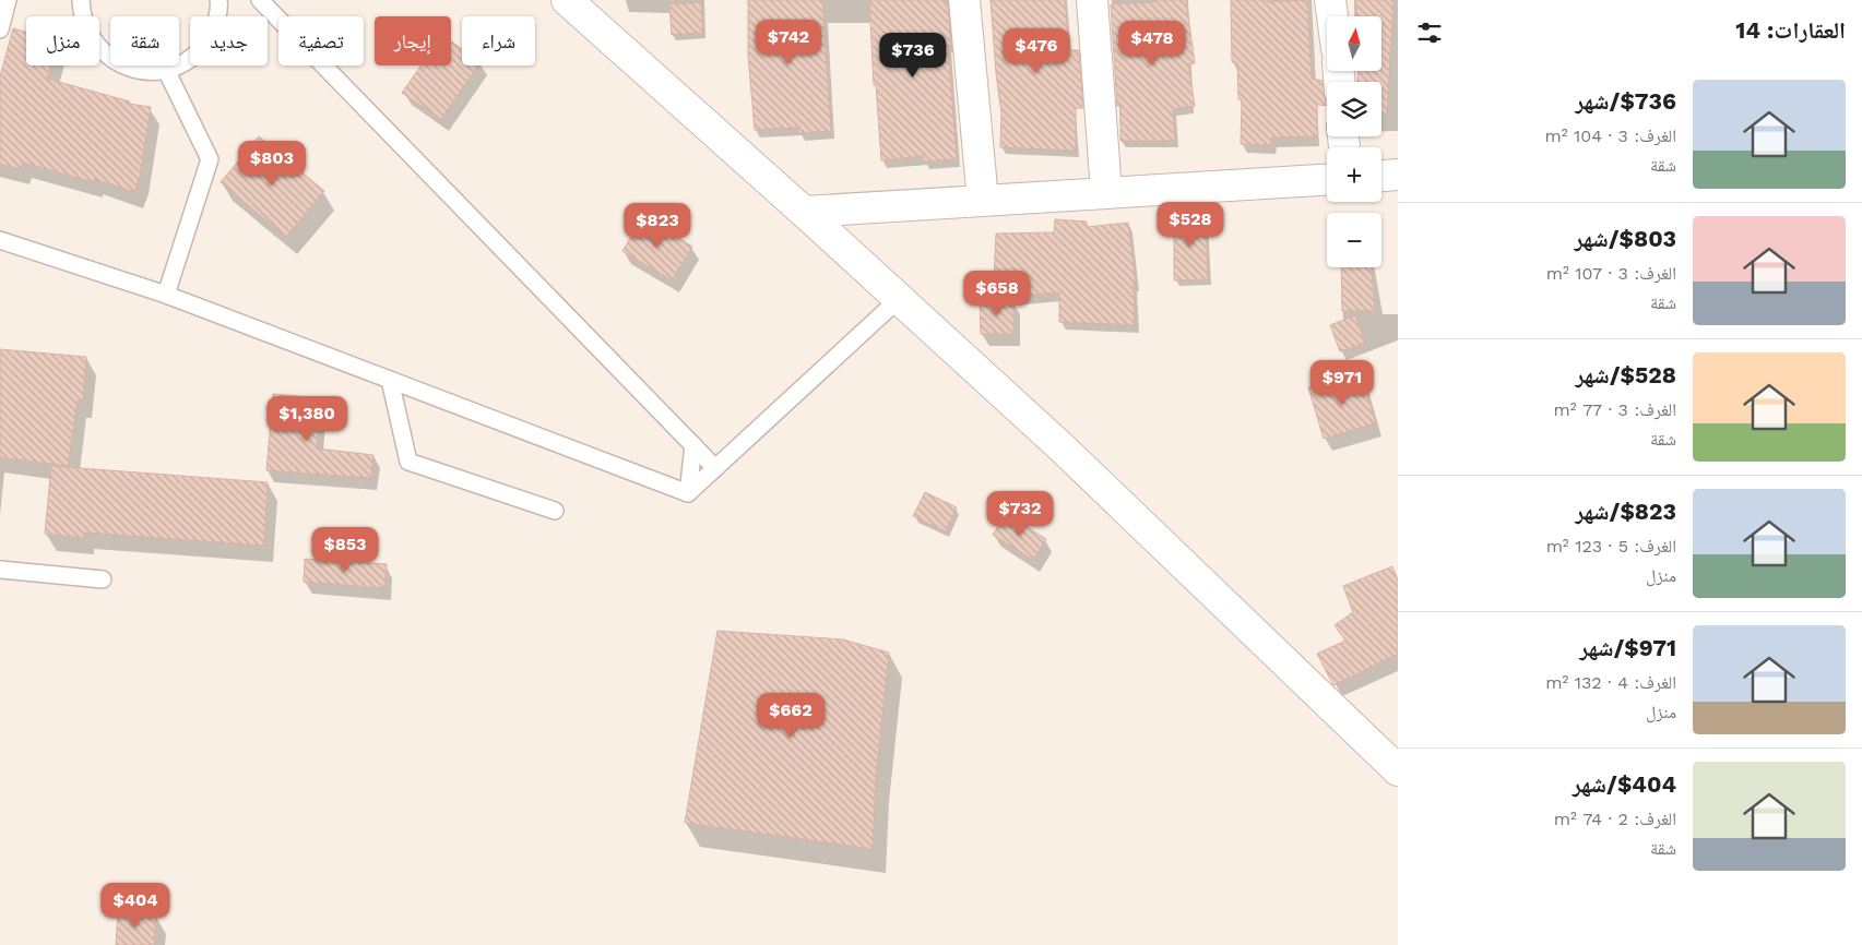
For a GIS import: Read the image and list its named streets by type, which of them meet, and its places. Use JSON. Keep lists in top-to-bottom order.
{
  "north": "top",
  "page": {
    "heading": "العقارات: 14",
    "map_buttons": ["+", "−"],
    "chip": [
      "شراء",
      "إيجار",
      "تصفية",
      "جديد",
      "شقة",
      "منزل"
    ],
    "price": [
      "$742",
      "$478",
      "$476",
      "$736",
      "$803",
      "$528",
      "$823",
      "$658",
      "$971",
      "$1,380",
      "$732",
      "$853",
      "$662",
      "$404"
    ],
    "list": [
      {
        "name": "$736/شهر",
        "note": "الغرف: 3 · 104 m² · شقة"
      },
      {
        "name": "$803/شهر",
        "note": "الغرف: 3 · 107 m² · شقة"
      },
      {
        "name": "$528/شهر",
        "note": "الغرف: 3 · 77 m² · شقة"
      },
      {
        "name": "$823/شهر",
        "note": "الغرف: 5 · 123 m² · منزل"
      },
      {
        "name": "$971/شهر",
        "note": "الغرف: 4 · 132 m² · منزل"
      },
      {
        "name": "$404/شهر",
        "note": "الغرف: 2 · 74 m² · شقة"
      }
    ]
  }
}
